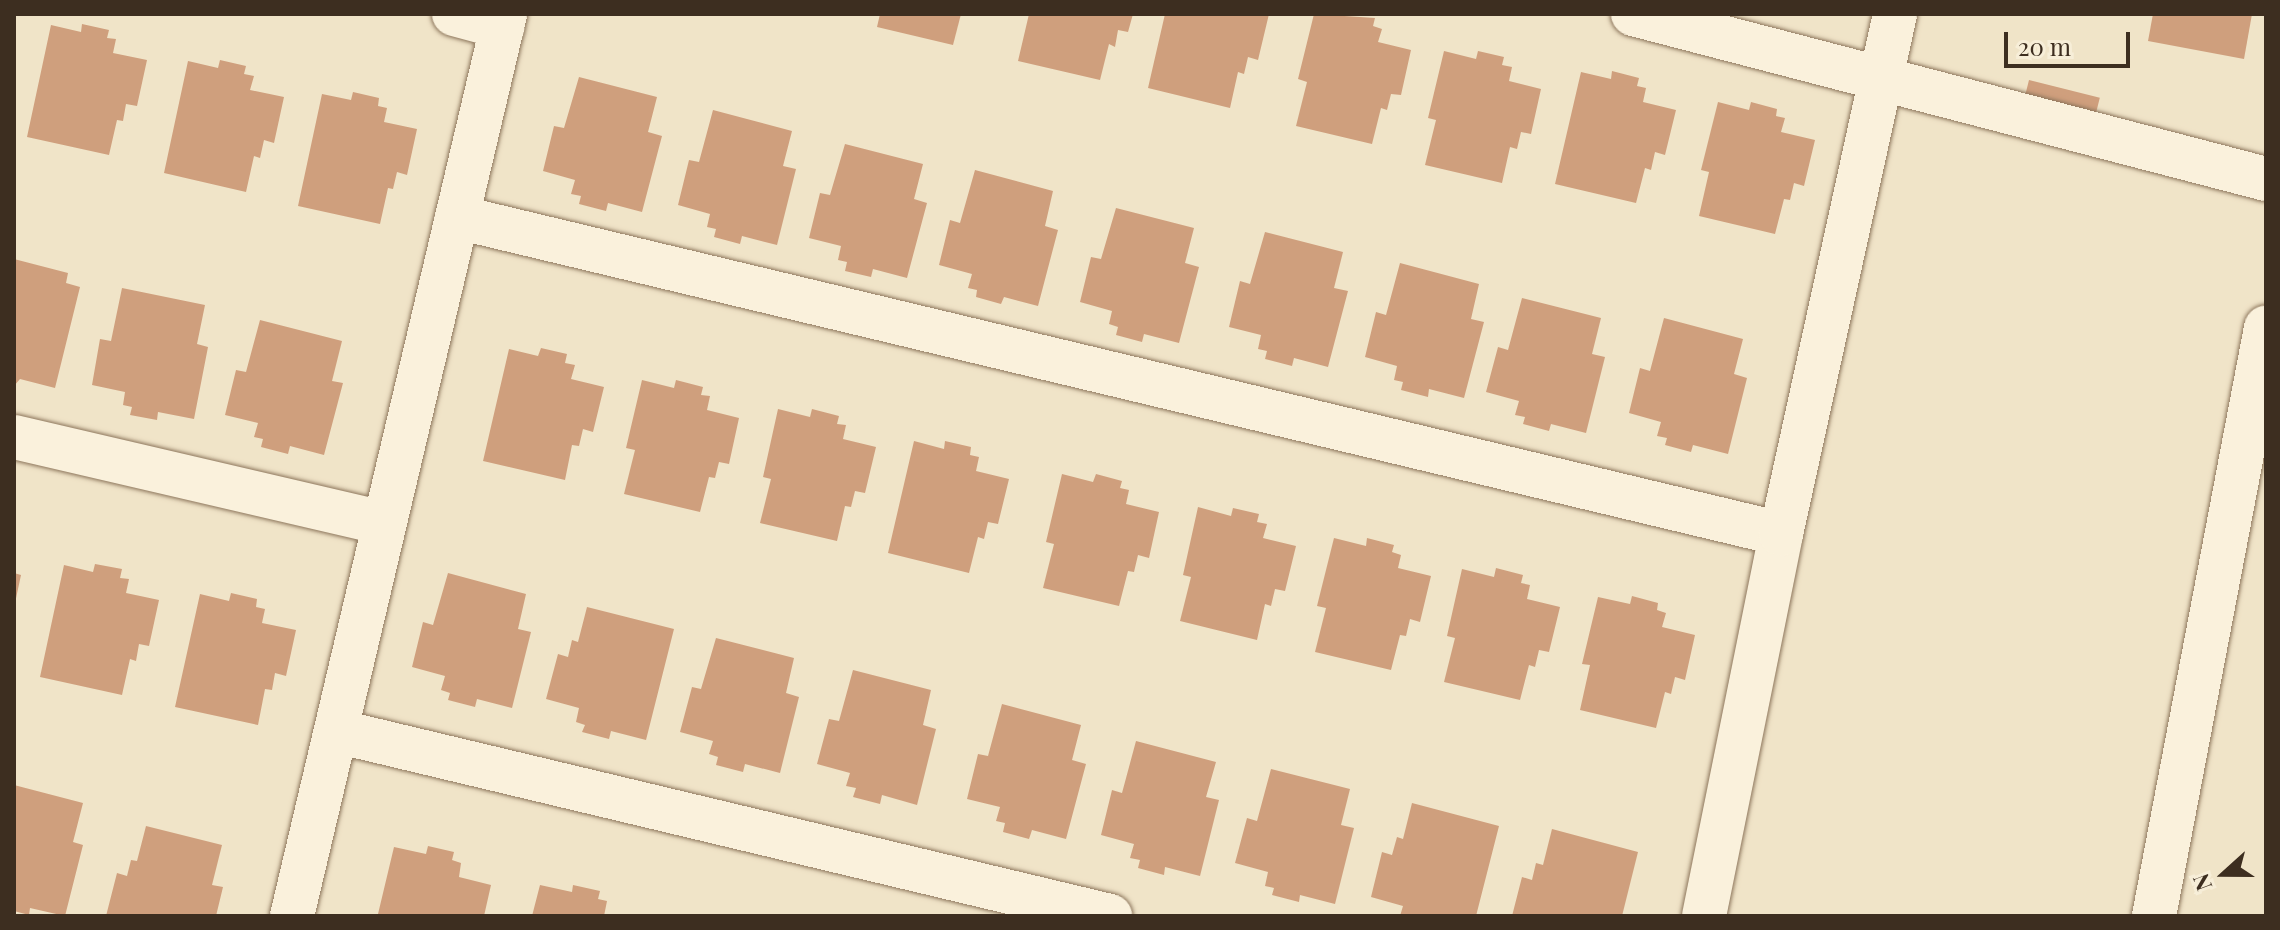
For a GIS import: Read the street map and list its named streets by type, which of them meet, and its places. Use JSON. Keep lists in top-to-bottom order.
{
  "scale_bar": "20 m",
  "north": "left"
}
